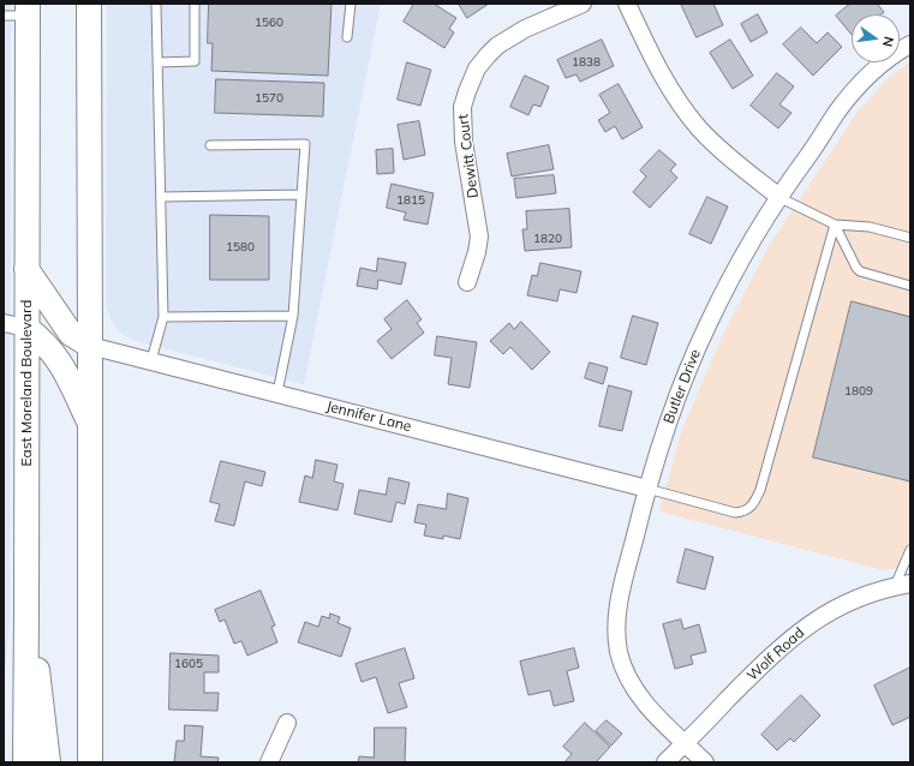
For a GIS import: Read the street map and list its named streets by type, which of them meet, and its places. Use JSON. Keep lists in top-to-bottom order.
{
  "streets": {
    "main road": ["East Moreland Boulevard"],
    "street": [
      "Dewitt Court",
      "Butler Drive",
      "Jennifer Lane",
      "Wolf Road"
    ]
  },
  "crossings": [
    ["Butler Drive", "Jennifer Lane"],
    ["Butler Drive", "Wolf Road"]
  ],
  "house_numbers": [
    "1560",
    "1838",
    "1570",
    "1815",
    "1820",
    "1580",
    "1809",
    "1605"
  ],
  "north": "right"
}
